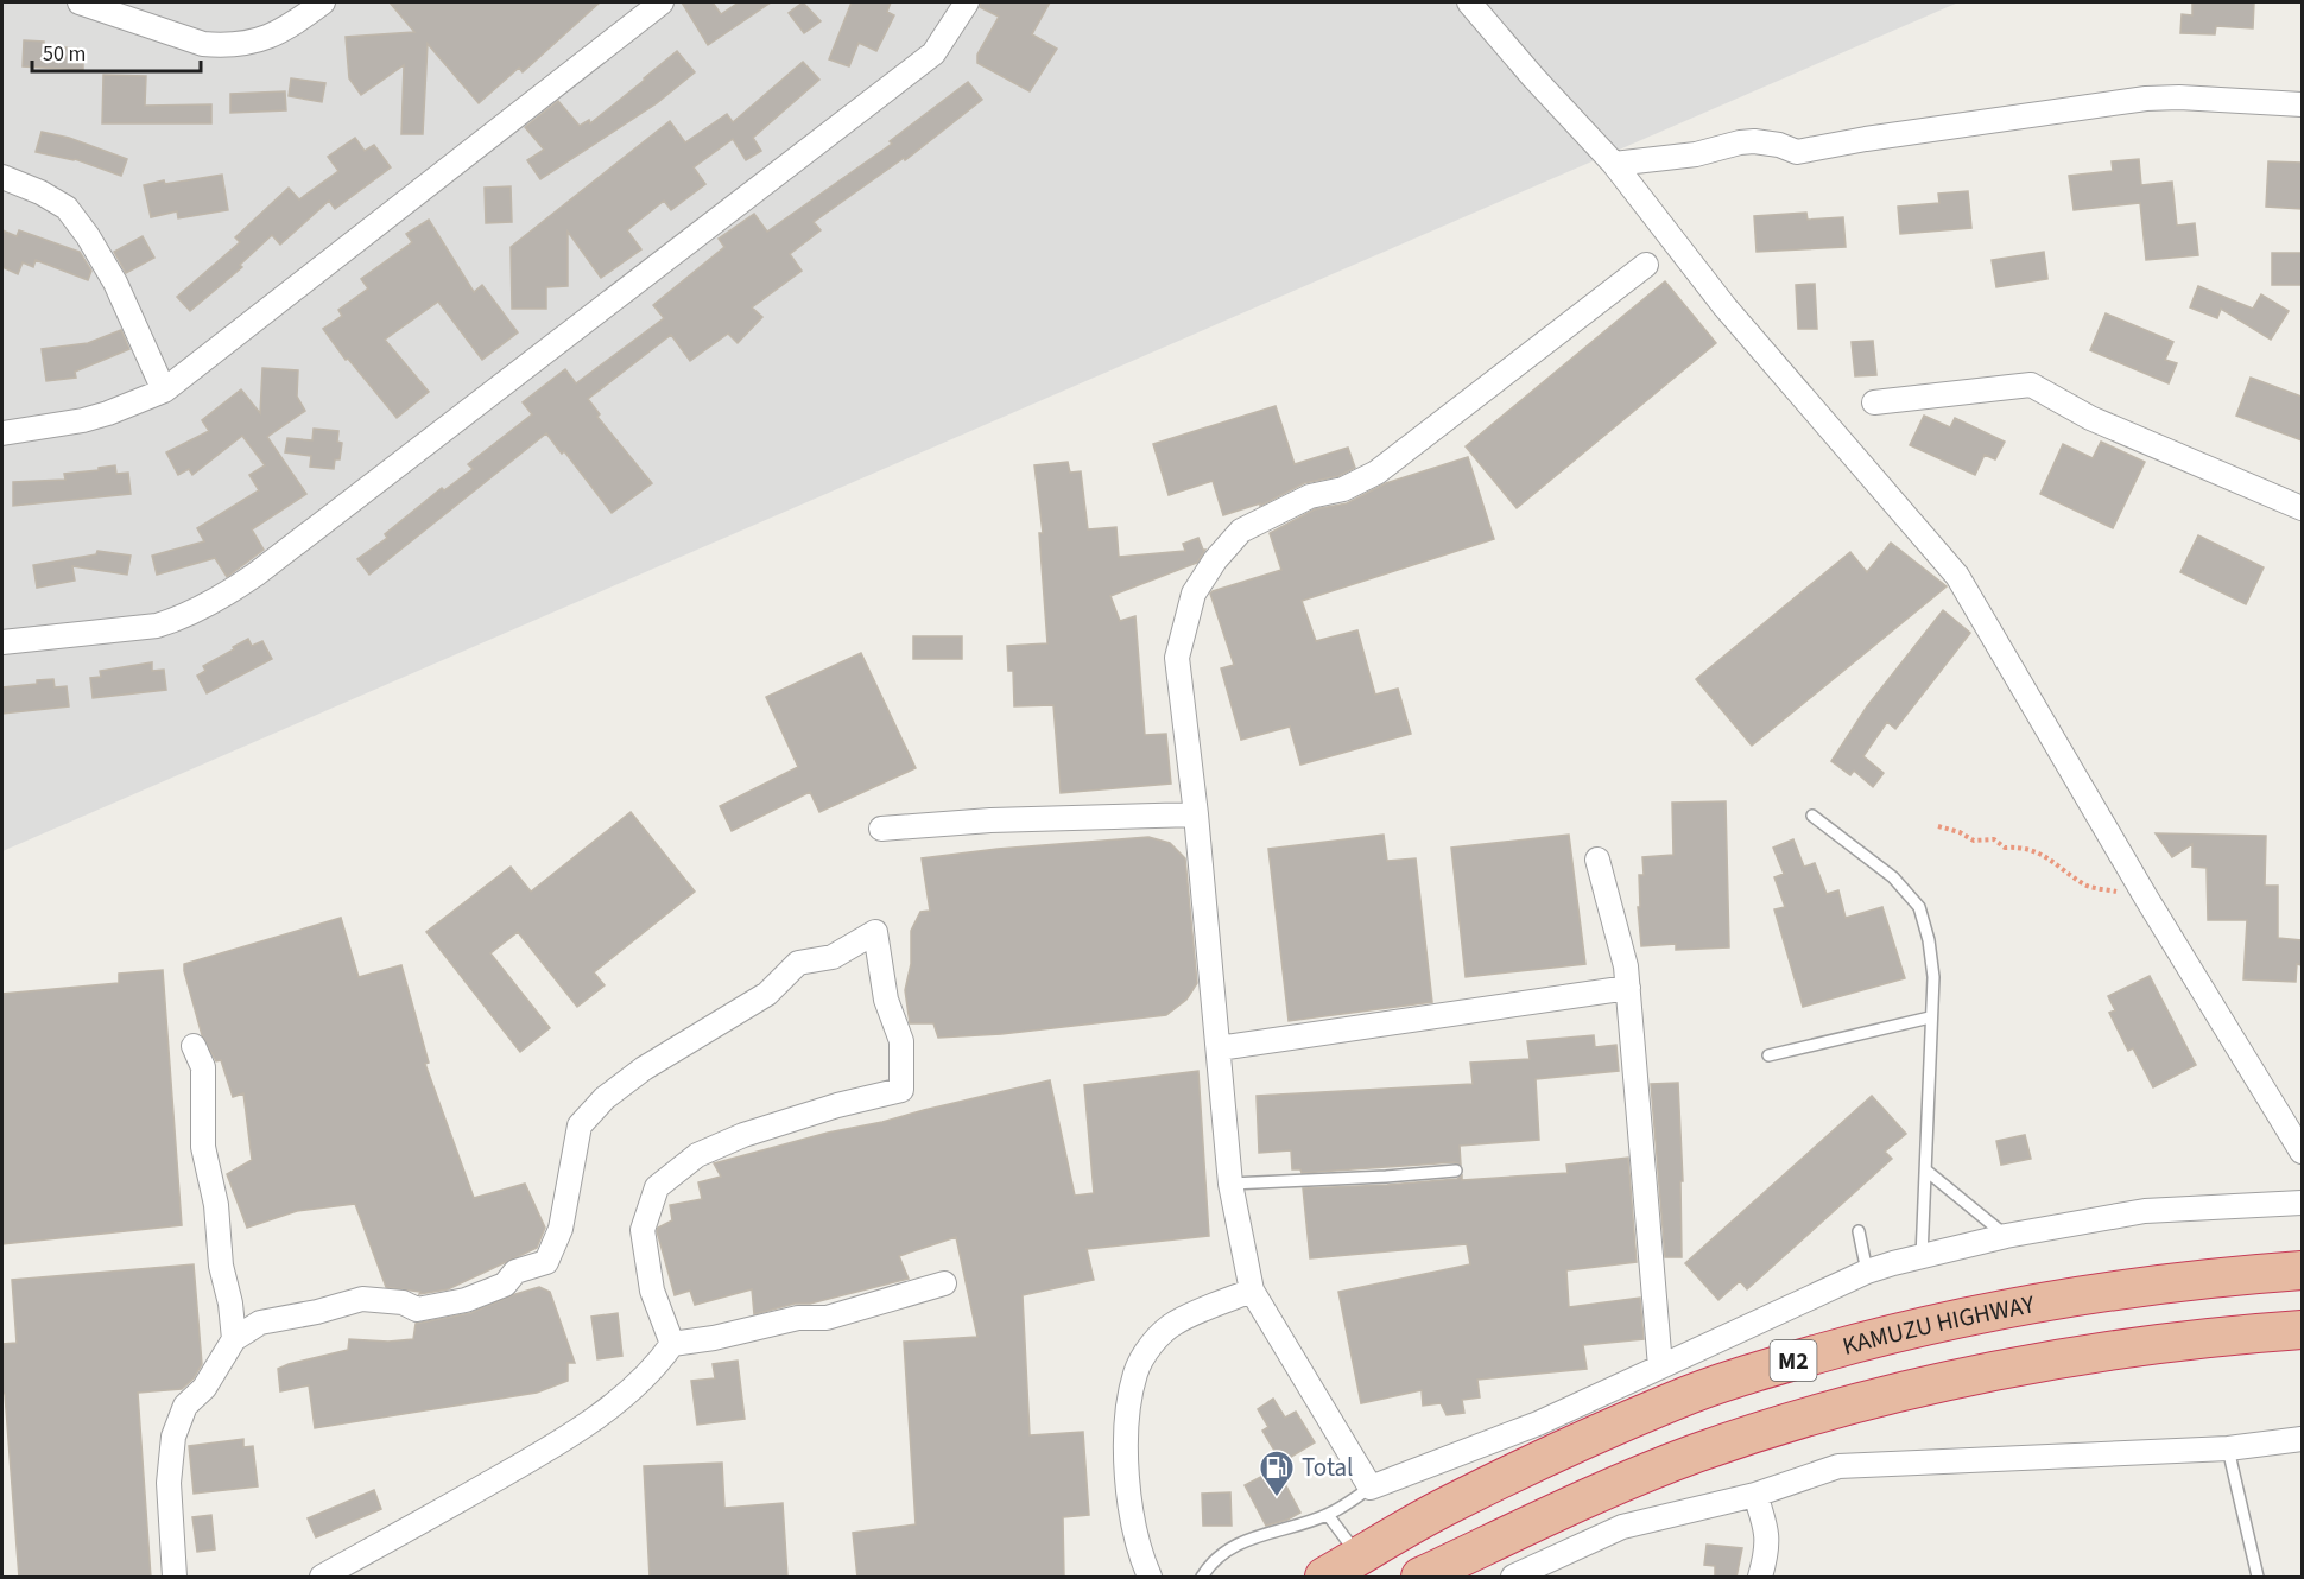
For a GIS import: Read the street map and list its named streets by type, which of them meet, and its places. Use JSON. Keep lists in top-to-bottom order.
{
  "streets": {
    "highway": ["KAMUZU HIGHWAY", "M2"]
  },
  "places": {
    "fuel station": ["Total"]
  },
  "scale_bar": "50 m"
}
